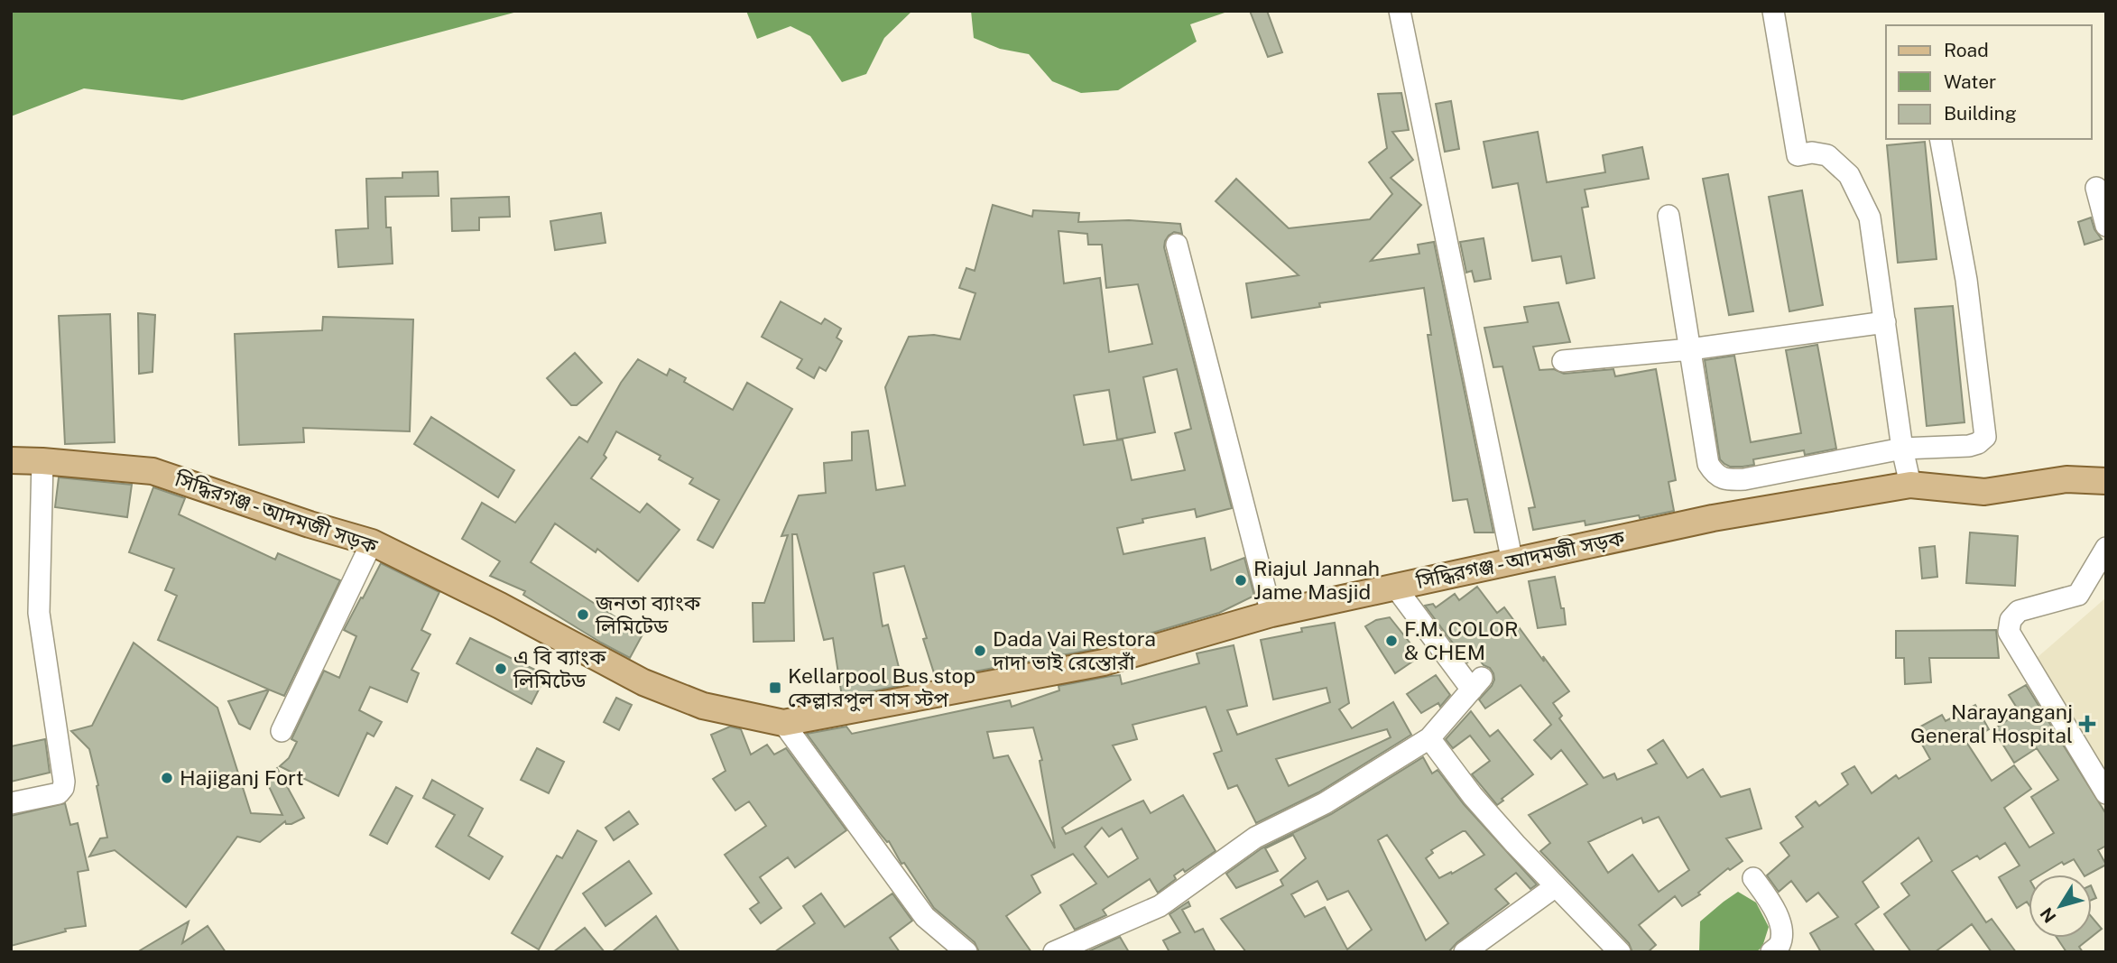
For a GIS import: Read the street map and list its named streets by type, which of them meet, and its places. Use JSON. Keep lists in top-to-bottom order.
{
  "streets": {
    "main road": ["সিদ্ধিরগঞ্জ - আদমজী সড়ক"]
  },
  "places": {
    "other": [
      "Riajul Jannah Jame Masjid",
      "জনতা ব্যাংক লিমিটেড",
      "F.M. COLOR & CHEM",
      "Dada Vai Restora দাদা ভাই রেস্তোরাঁ",
      "এ বি ব্যাংক লিমিটেড",
      "Hajiganj Fort"
    ],
    "transit": ["Kellarpool Bus stop কেল্লারপুল বাস স্টপ"],
    "health": ["Narayanganj General Hospital"]
  },
  "legend": ["Road", "Water", "Building"],
  "north": "bottom left"
}
